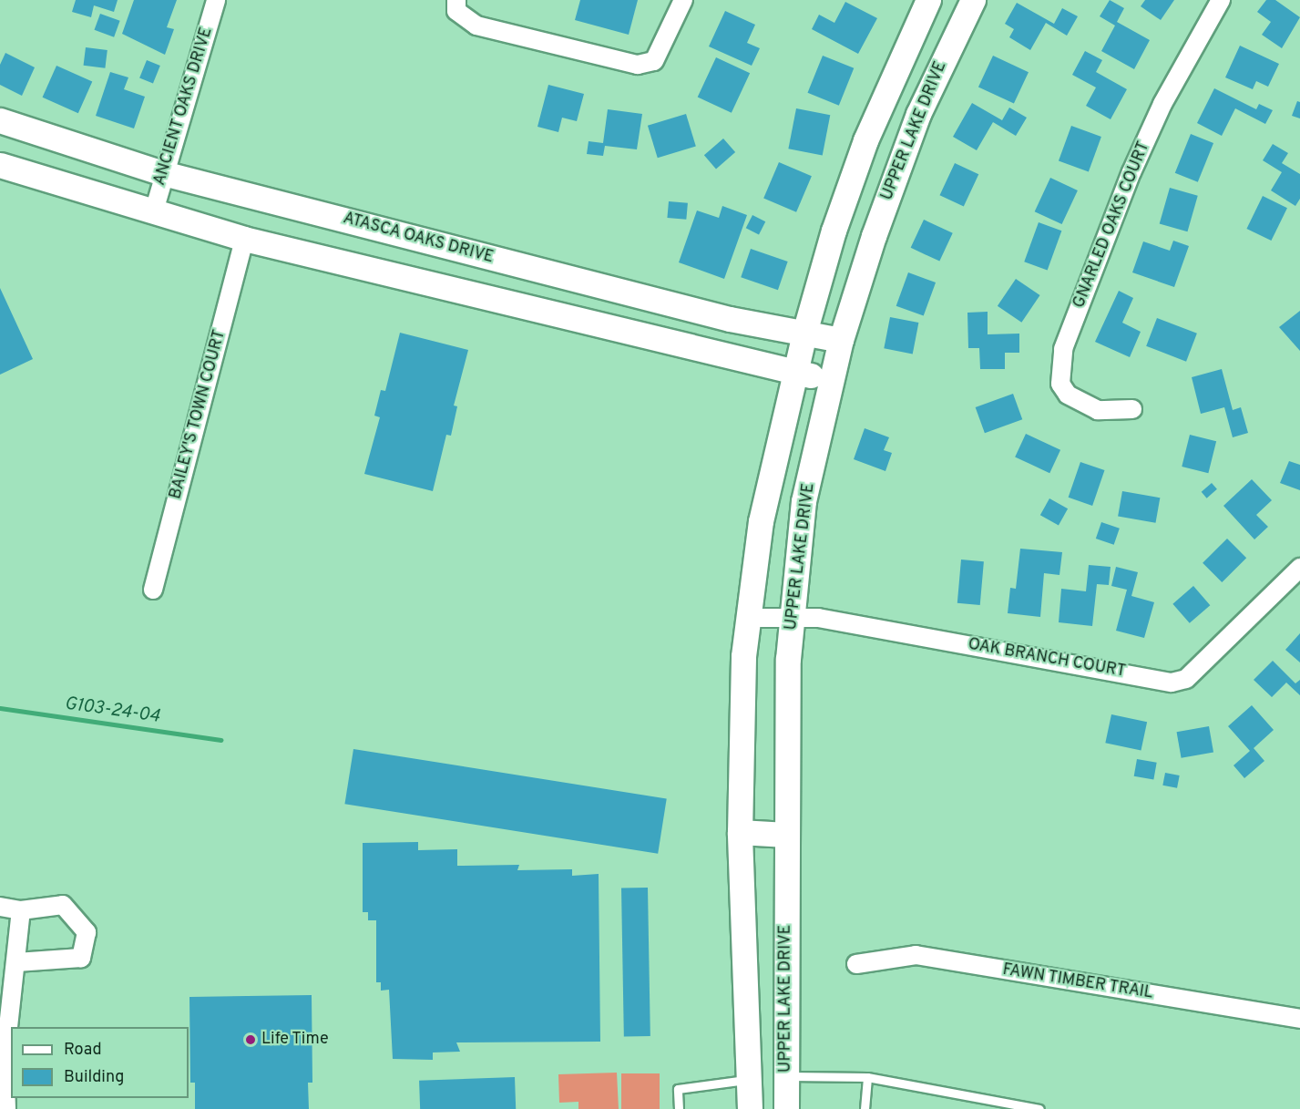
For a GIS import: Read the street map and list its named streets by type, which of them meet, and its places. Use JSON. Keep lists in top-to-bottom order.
{
  "streets": {
    "street": [
      "ANCIENT OAKS DRIVE",
      "UPPER LAKE DRIVE",
      "GNARLED OAKS COURT",
      "ATASCA OAKS DRIVE",
      "BAILEY'S TOWN COURT",
      "OAK BRANCH COURT",
      "FAWN TIMBER TRAIL"
    ]
  },
  "crossings": [
    ["ANCIENT OAKS DRIVE", "ATASCA OAKS DRIVE"],
    ["UPPER LAKE DRIVE", "ATASCA OAKS DRIVE"],
    ["UPPER LAKE DRIVE", "OAK BRANCH COURT"]
  ],
  "water": ["G103-24-04"],
  "places": ["Life Time"],
  "legend": ["Road", "Building"]
}
